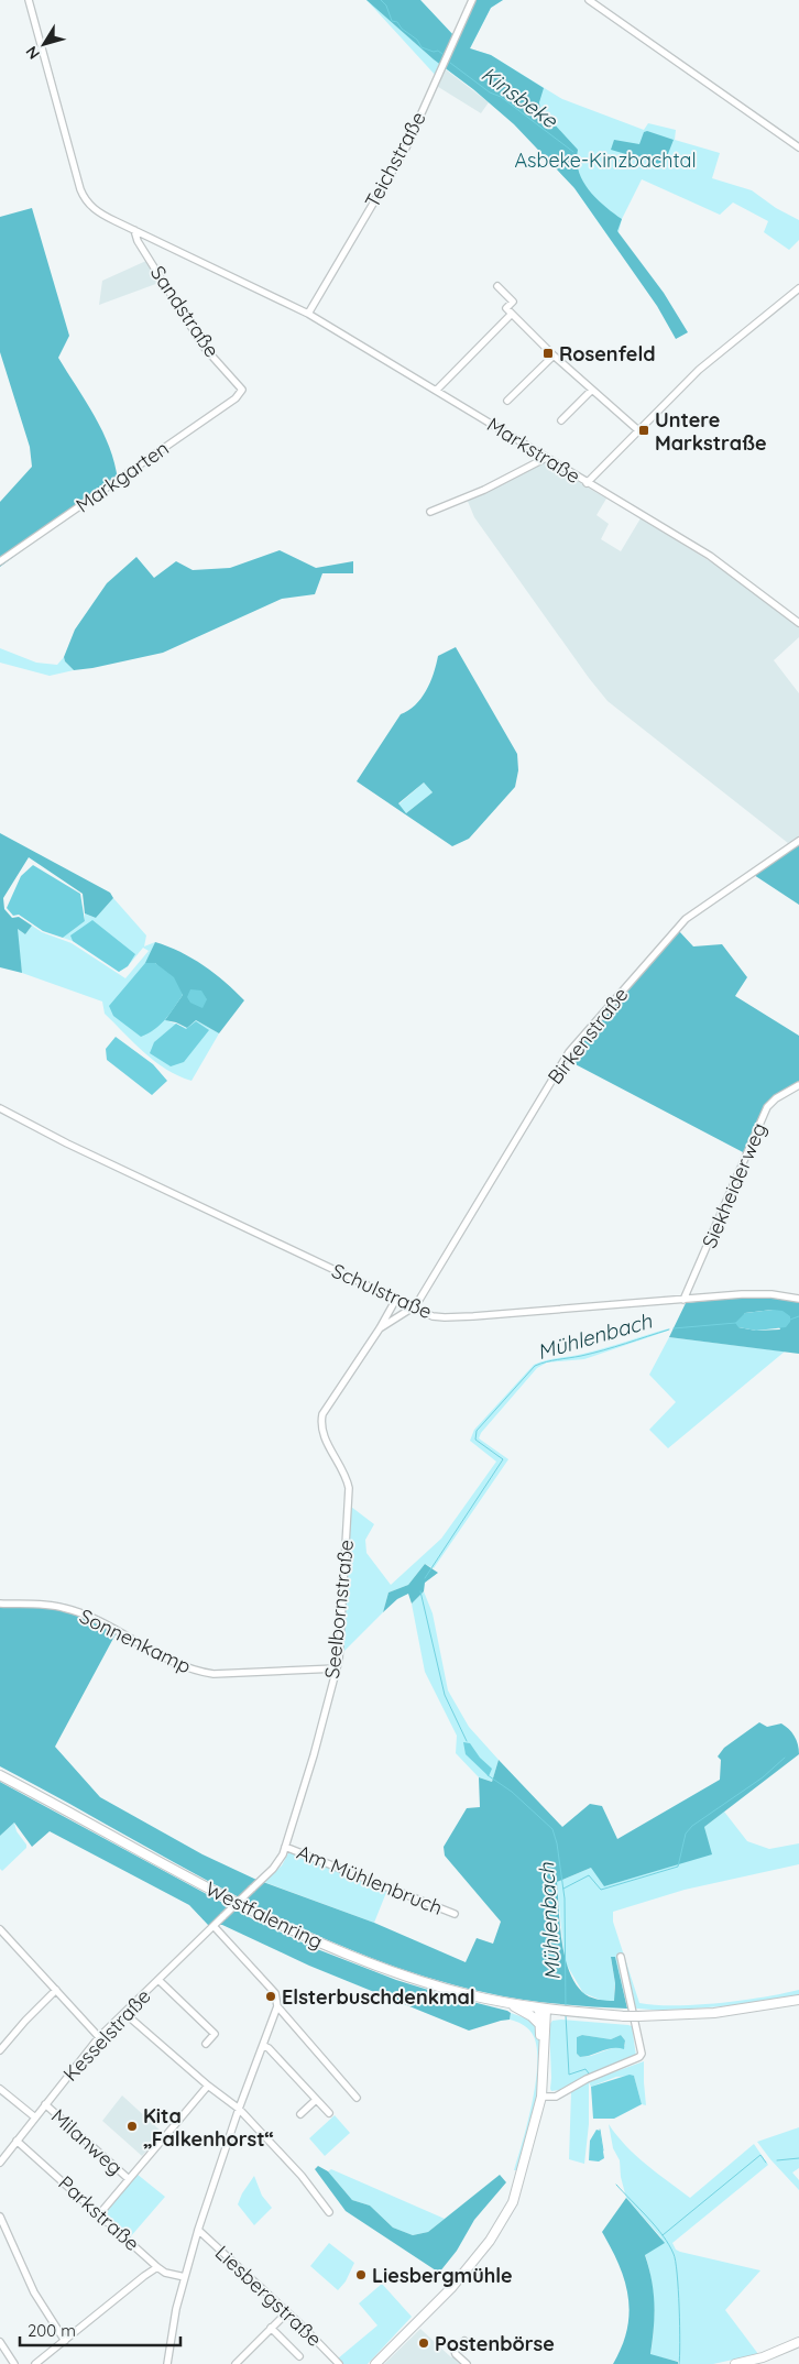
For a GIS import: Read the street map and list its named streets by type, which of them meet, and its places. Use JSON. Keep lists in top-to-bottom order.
{
  "streets": {
    "main road": ["Westfalenring"],
    "street": [
      "Teichstraße",
      "Sandstraße",
      "Markstraße",
      "Markgarten",
      "Birkenstraße",
      "Siekheiderweg",
      "Schulstraße",
      "Seelbornstraße",
      "Sonnenkamp",
      "Am Mühlenbruch",
      "Kesselstraße",
      "Milanweg",
      "Parkstraße",
      "Liesbergstraße"
    ]
  },
  "crossings": [
    ["Teichstraße", "Markstraße"],
    ["Sandstraße", "Markstraße"],
    ["Sandstraße", "Markgarten"],
    ["Birkenstraße", "Schulstraße"],
    ["Birkenstraße", "Seelbornstraße"],
    ["Siekheiderweg", "Schulstraße"],
    ["Schulstraße", "Seelbornstraße"],
    ["Seelbornstraße", "Sonnenkamp"],
    ["Seelbornstraße", "Am Mühlenbruch"],
    ["Seelbornstraße", "Kesselstraße"],
    ["Kesselstraße", "Milanweg"],
    ["Kesselstraße", "Parkstraße"]
  ],
  "water": ["Kinsbeke", "Mühlenbach"],
  "parks": ["Asbeke-Kinzbachtal"],
  "places": {
    "transit": ["Rosenfeld", "Untere Markstraße"],
    "other": [
      "Elsterbuschdenkmal",
      "Kita „Falkenhorst“",
      "Liesbergmühle",
      "Postenbörse"
    ]
  },
  "scale_bar": "200 m",
  "north": "bottom left"
}
